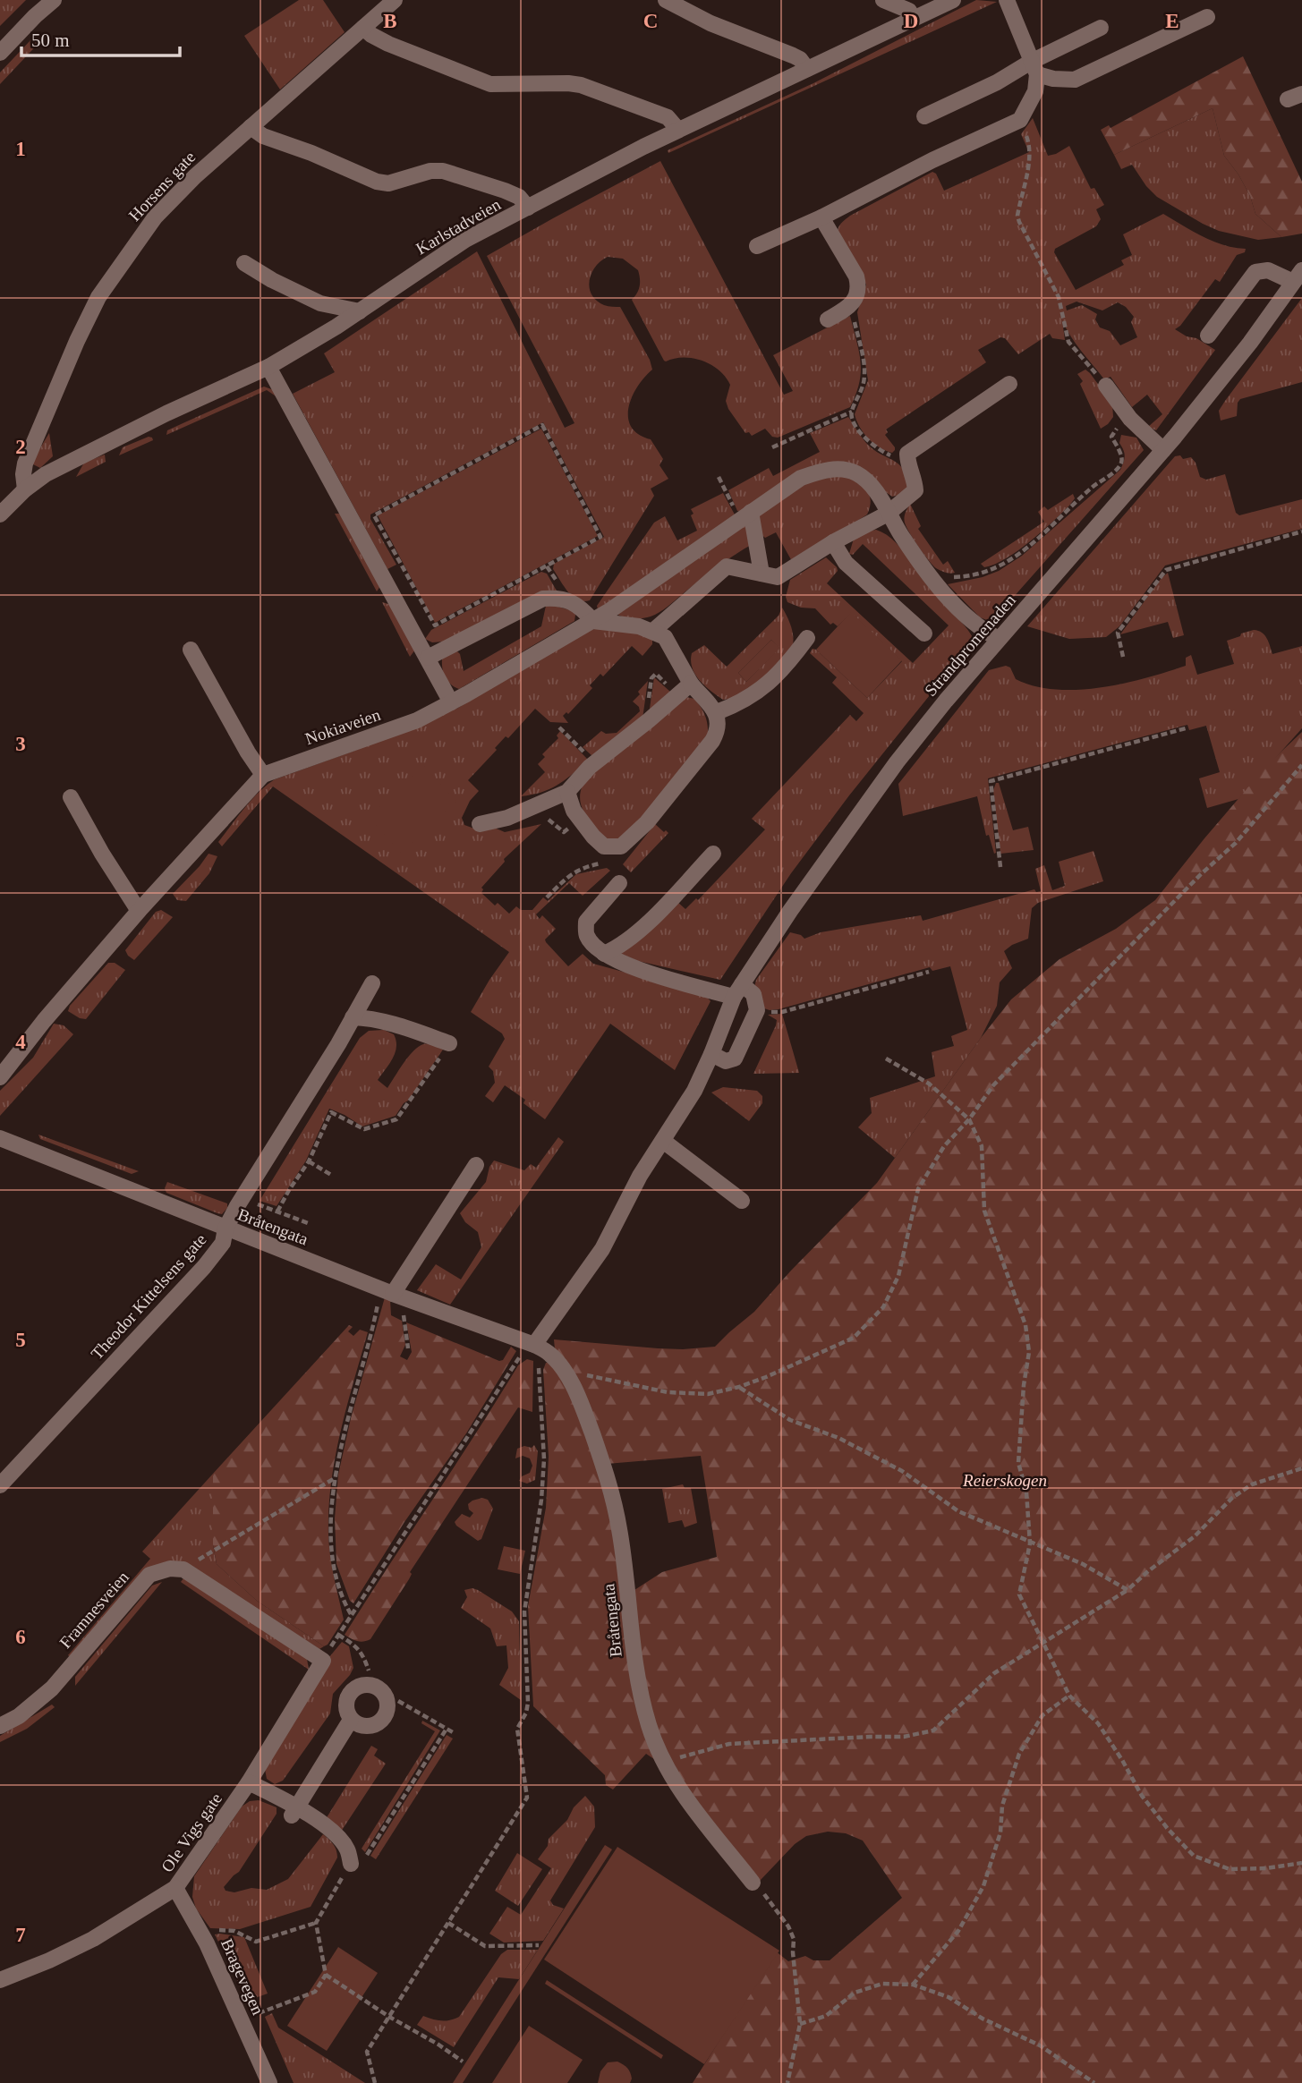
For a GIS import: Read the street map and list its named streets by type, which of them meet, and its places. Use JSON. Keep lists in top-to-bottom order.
{
  "streets": {
    "street": [
      "Horsens gate",
      "Karlstadveien",
      "Strandpromenaden",
      "Nokiaveien",
      "Bråtengata",
      "Theodor Kittelsens gate",
      "Framnesveien",
      "Ole Vigs gate",
      "Bragevegen"
    ]
  },
  "crossings": [
    ["Horsens gate", "Karlstadveien"],
    ["Strandpromenaden", "Nokiaveien"],
    ["Bråtengata", "Theodor Kittelsens gate"],
    ["Ole Vigs gate", "Bragevegen"]
  ],
  "parks": ["Reierskogen"],
  "scale_bar": "50 m",
  "grid": {
    "columns": [
      "B",
      "C",
      "D",
      "E"
    ],
    "rows": [
      "1",
      "2",
      "3",
      "4",
      "5",
      "6",
      "7"
    ]
  }
}
